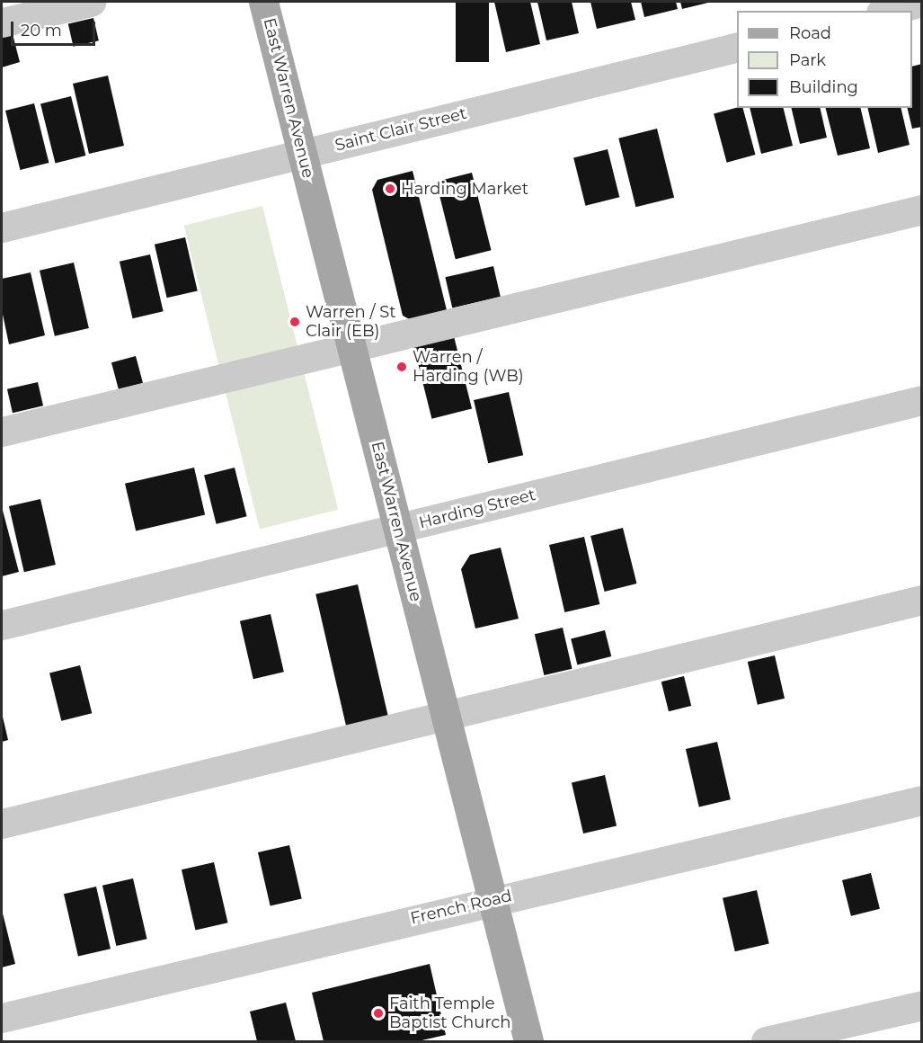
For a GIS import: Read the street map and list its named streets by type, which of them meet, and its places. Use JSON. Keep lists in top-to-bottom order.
{
  "streets": {
    "main road": ["East Warren Avenue"],
    "street": ["Saint Clair Street", "Harding Street", "French Road"]
  },
  "crossings": [
    ["East Warren Avenue", "Saint Clair Street"],
    ["East Warren Avenue", "Harding Street"],
    ["East Warren Avenue", "French Road"]
  ],
  "places": [
    "Harding Market",
    "Warren / St Clair (EB)",
    "Warren / Harding (WB)",
    "Faith Temple Baptist Church"
  ],
  "legend": ["Road", "Park", "Building"],
  "scale_bar": "20 m"
}
